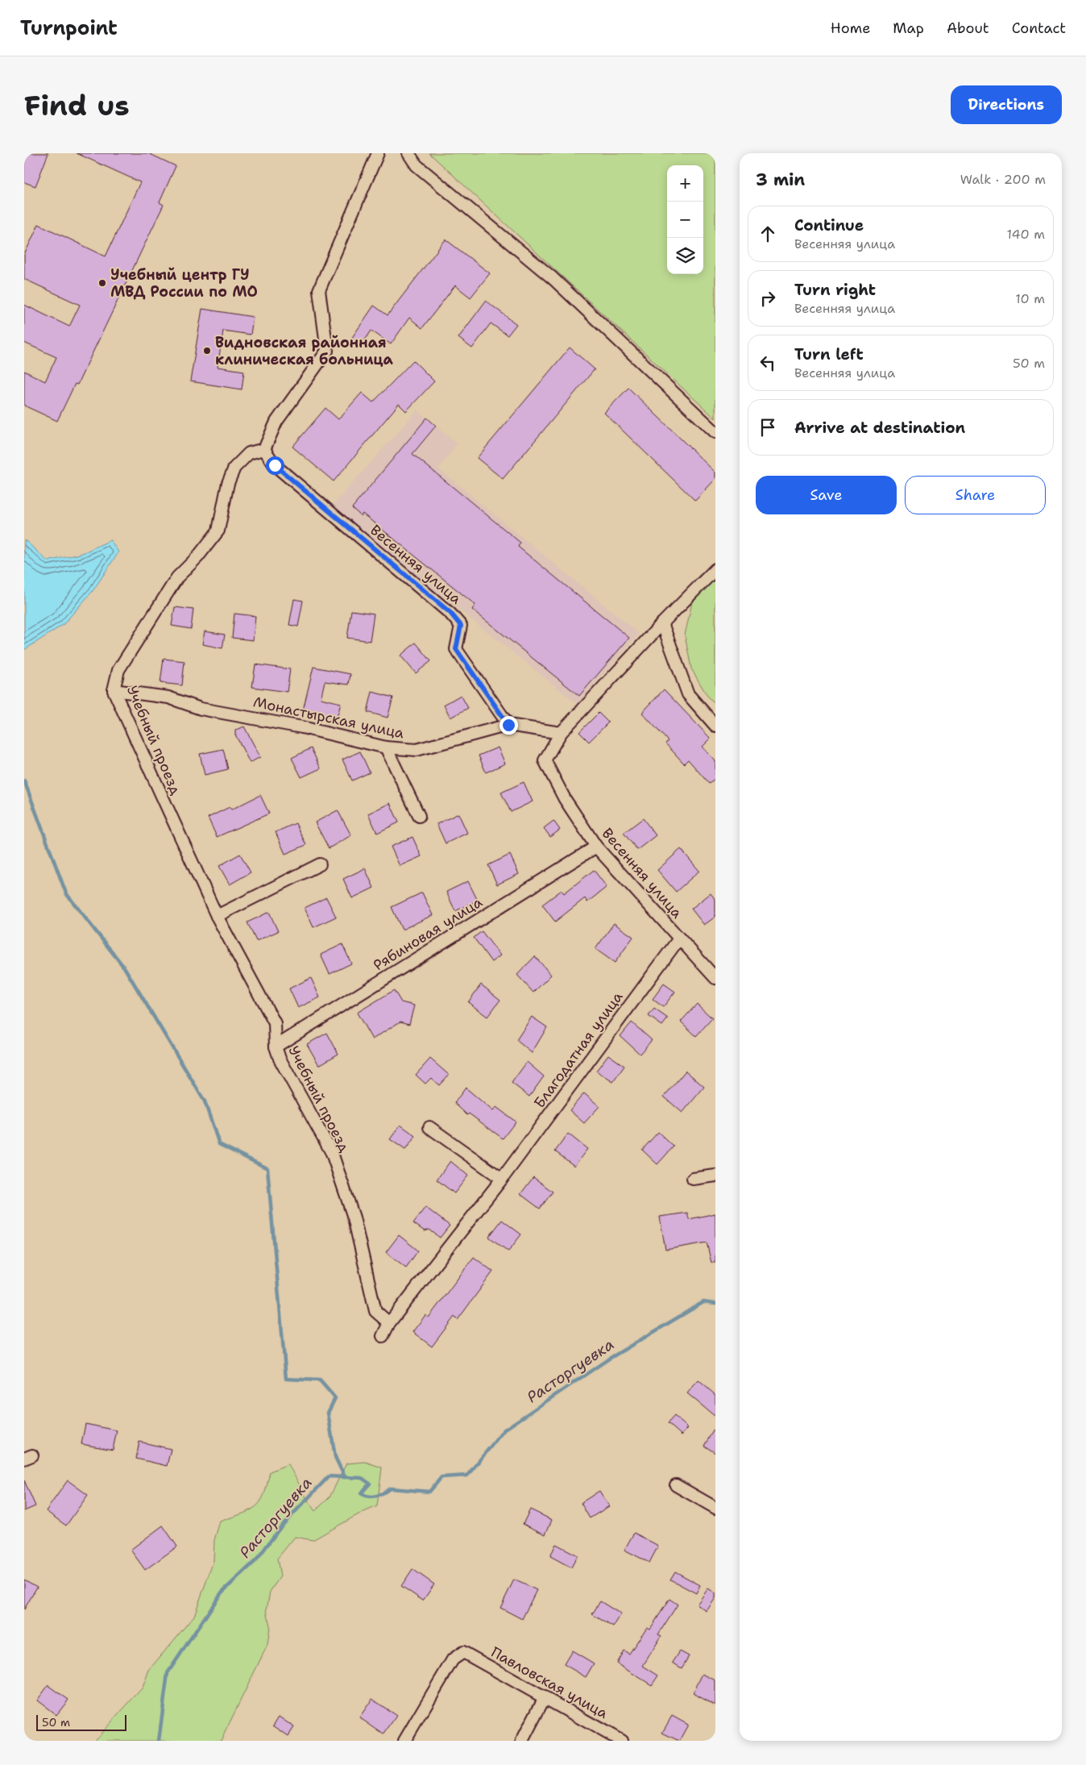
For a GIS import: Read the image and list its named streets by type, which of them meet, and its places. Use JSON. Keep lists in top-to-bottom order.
{
  "streets": {
    "street": [
      "Весенняя улица",
      "Монастырская улица",
      "Учебный проезд",
      "Рябиновая улица",
      "Благодатная улица",
      "Павловская улица"
    ]
  },
  "crossings": [
    ["Весенняя улица", "Монастырская улица"],
    ["Весенняя улица", "Учебный проезд"],
    ["Весенняя улица", "Рябиновая улица"],
    ["Весенняя улица", "Благодатная улица"],
    ["Монастырская улица", "Учебный проезд"],
    ["Учебный проезд", "Рябиновая улица"],
    ["Учебный проезд", "Благодатная улица"]
  ],
  "water": ["Расторгуевка"],
  "places": ["Учебный центр ГУ МВД России по МО", "Видновская районная клиническая больница"],
  "scale_bar": "50 m",
  "page": {
    "header": "Turnpoint",
    "nav": [
      "Home",
      "Map",
      "About",
      "Contact"
    ],
    "buttons": [
      "Directions",
      ["Save", "Share"]
    ],
    "title": "Find us",
    "heading": ["3 min", "Walk · 200 m"],
    "map_buttons": ["+", "−"],
    "list": [
      ["Continue", "Весенняя улица", "140 m"],
      ["Turn right", "Весенняя улица", "10 m"],
      ["Turn left", "Весенняя улица", "50 m"],
      "Arrive at destination"
    ],
    "scale": "50 m"
  }
}
